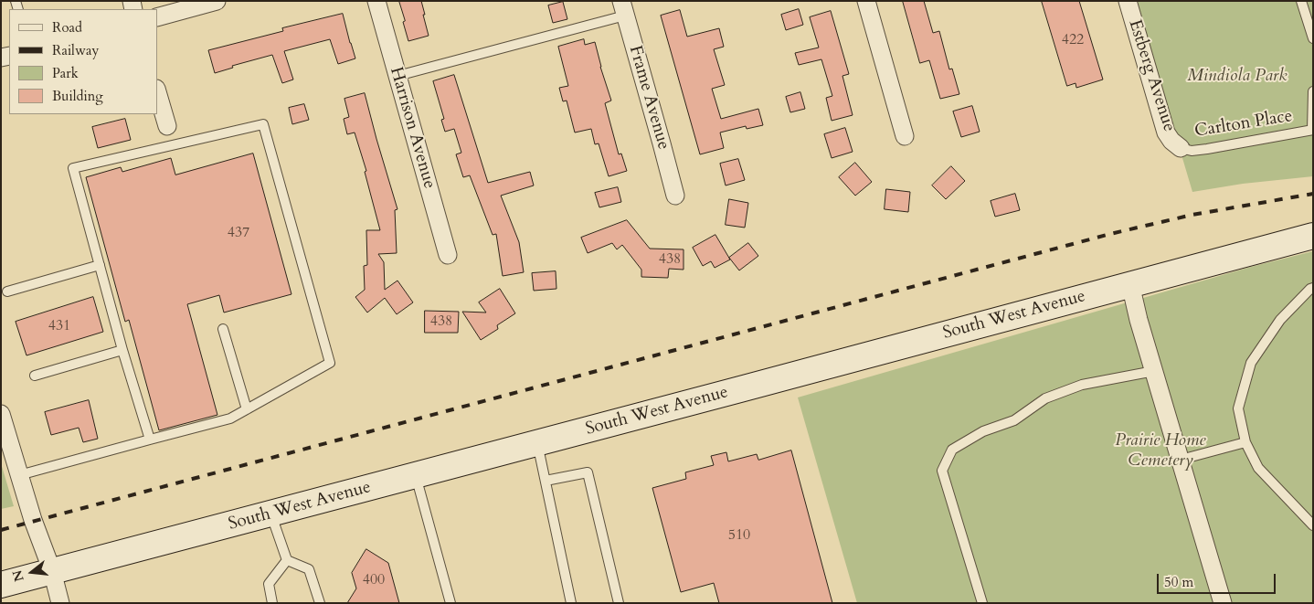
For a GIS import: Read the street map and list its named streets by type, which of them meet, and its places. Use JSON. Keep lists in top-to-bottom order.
{
  "streets": {
    "street": [
      "Estberg Avenue",
      "Frame Avenue",
      "Harrison Avenue",
      "South West Avenue"
    ],
    "lane": ["Carlton Place"]
  },
  "crossings": [
    ["Estberg Avenue", "Carlton Place"]
  ],
  "parks": ["Mindiola Park", "Prairie Home Cemetery"],
  "house_numbers": [
    "422",
    "437",
    "438",
    "438",
    "431",
    "510",
    "400"
  ],
  "legend": [
    "Road",
    "Railway",
    "Park",
    "Building"
  ],
  "scale_bar": "50 m",
  "north": "left"
}
